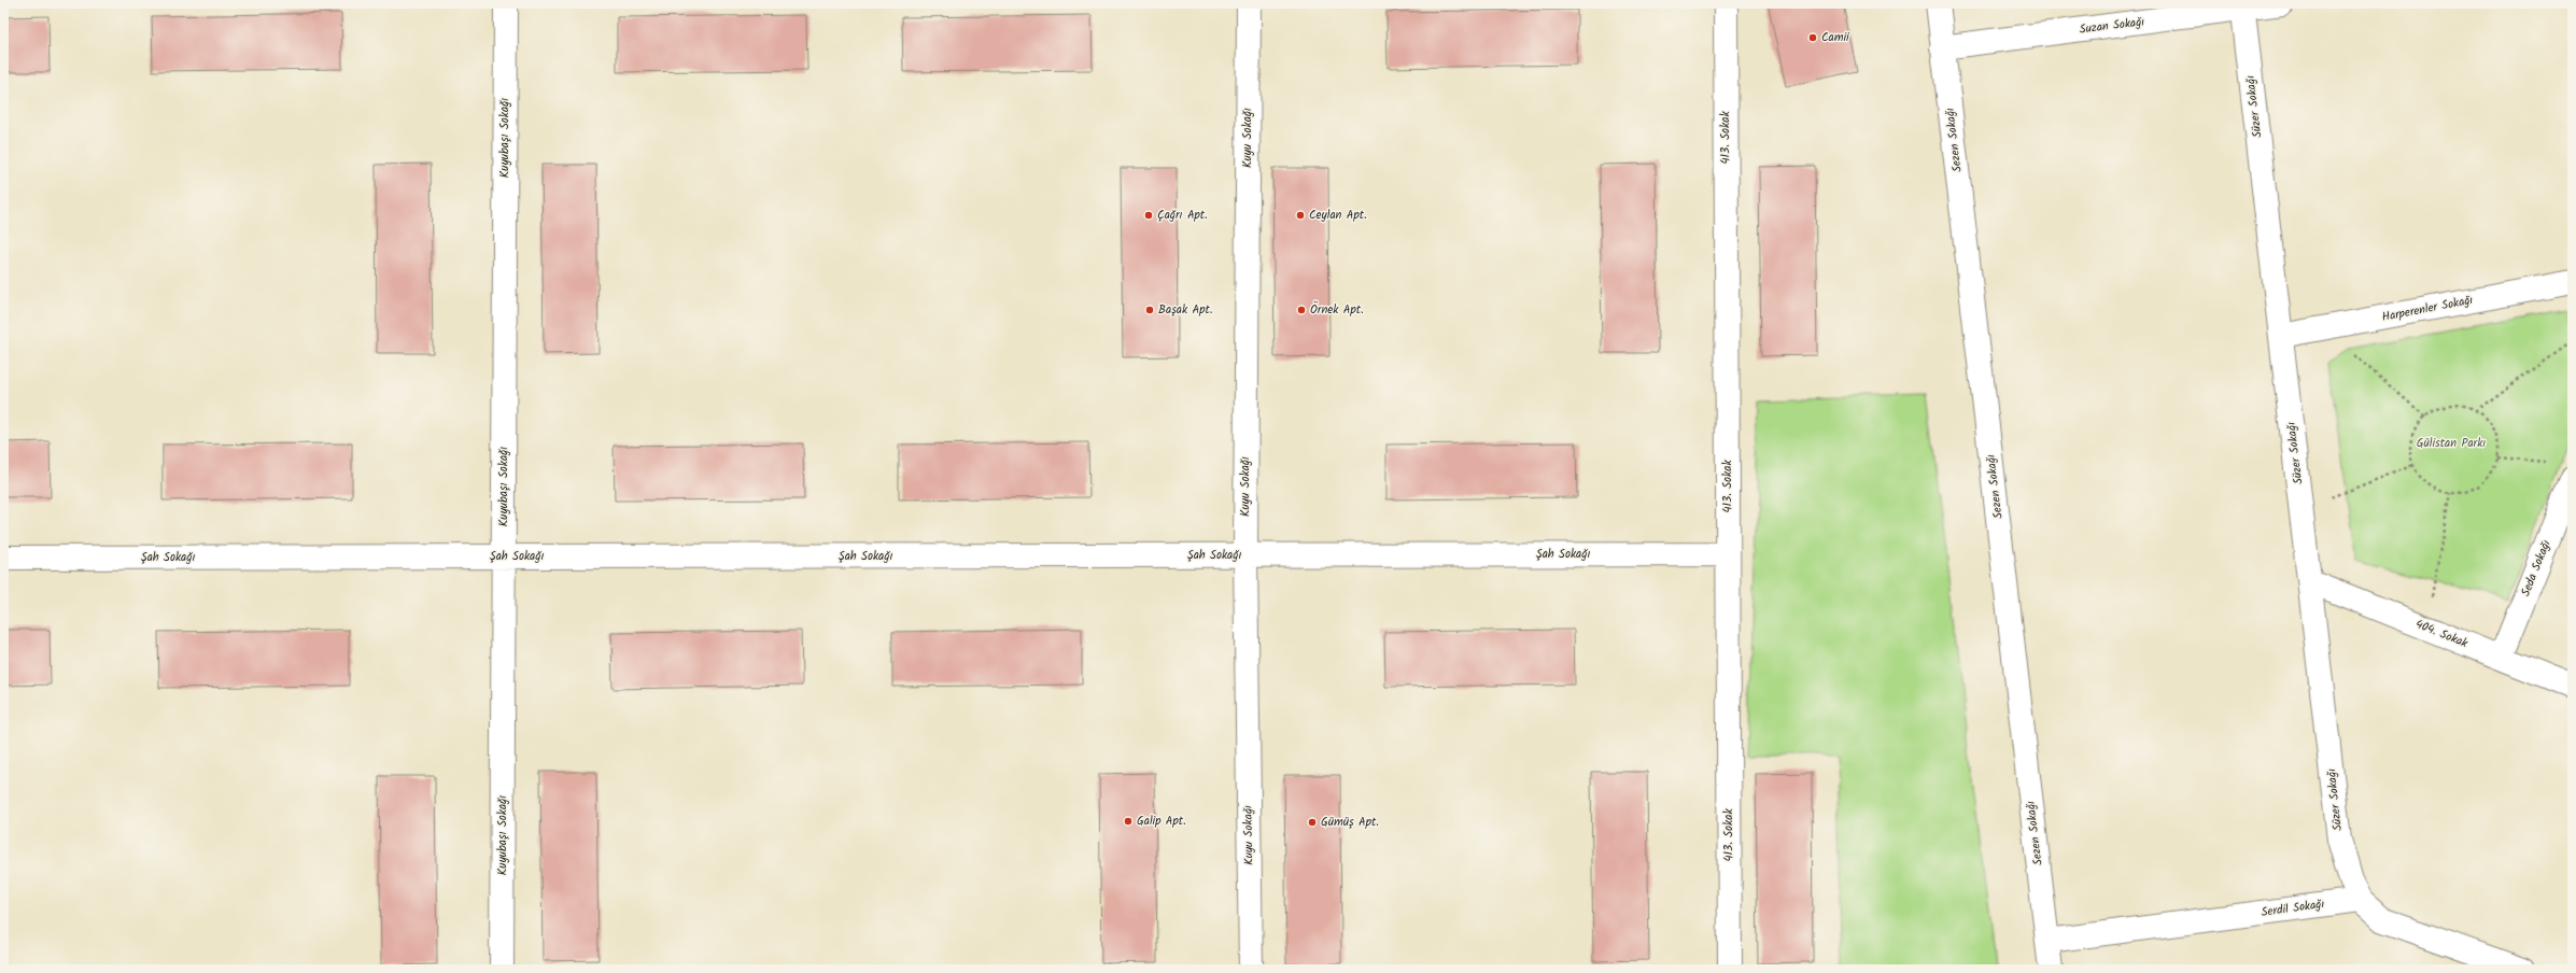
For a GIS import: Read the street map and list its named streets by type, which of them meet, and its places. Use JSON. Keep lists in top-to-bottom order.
{
  "streets": {
    "street": [
      "Suzan Sokağı",
      "Süzer Sokağı",
      "Kuyubaşı Sokağı",
      "Kuyu Sokağı",
      "413. Sokak",
      "Sezen Sokağı",
      "Harperenler Sokağı",
      "Şah Sokağı",
      "Seda Sokağı",
      "404. Sokak",
      "Serdil Sokağı"
    ]
  },
  "crossings": [
    ["Suzan Sokağı", "Süzer Sokağı"],
    ["Suzan Sokağı", "Sezen Sokağı"],
    ["Süzer Sokağı", "Harperenler Sokağı"],
    ["Süzer Sokağı", "404. Sokak"],
    ["Süzer Sokağı", "Serdil Sokağı"],
    ["Kuyubaşı Sokağı", "Şah Sokağı"],
    ["Kuyu Sokağı", "Şah Sokağı"],
    ["413. Sokak", "Şah Sokağı"],
    ["Sezen Sokağı", "Serdil Sokağı"],
    ["Seda Sokağı", "404. Sokak"]
  ],
  "parks": ["Gülistan Parkı"],
  "places": [
    "Camii",
    "Çağrı Apt.",
    "Ceylan Apt.",
    "Başak Apt.",
    "Örnek Apt.",
    "Galip Apt.",
    "Gümüş Apt."
  ]
}
